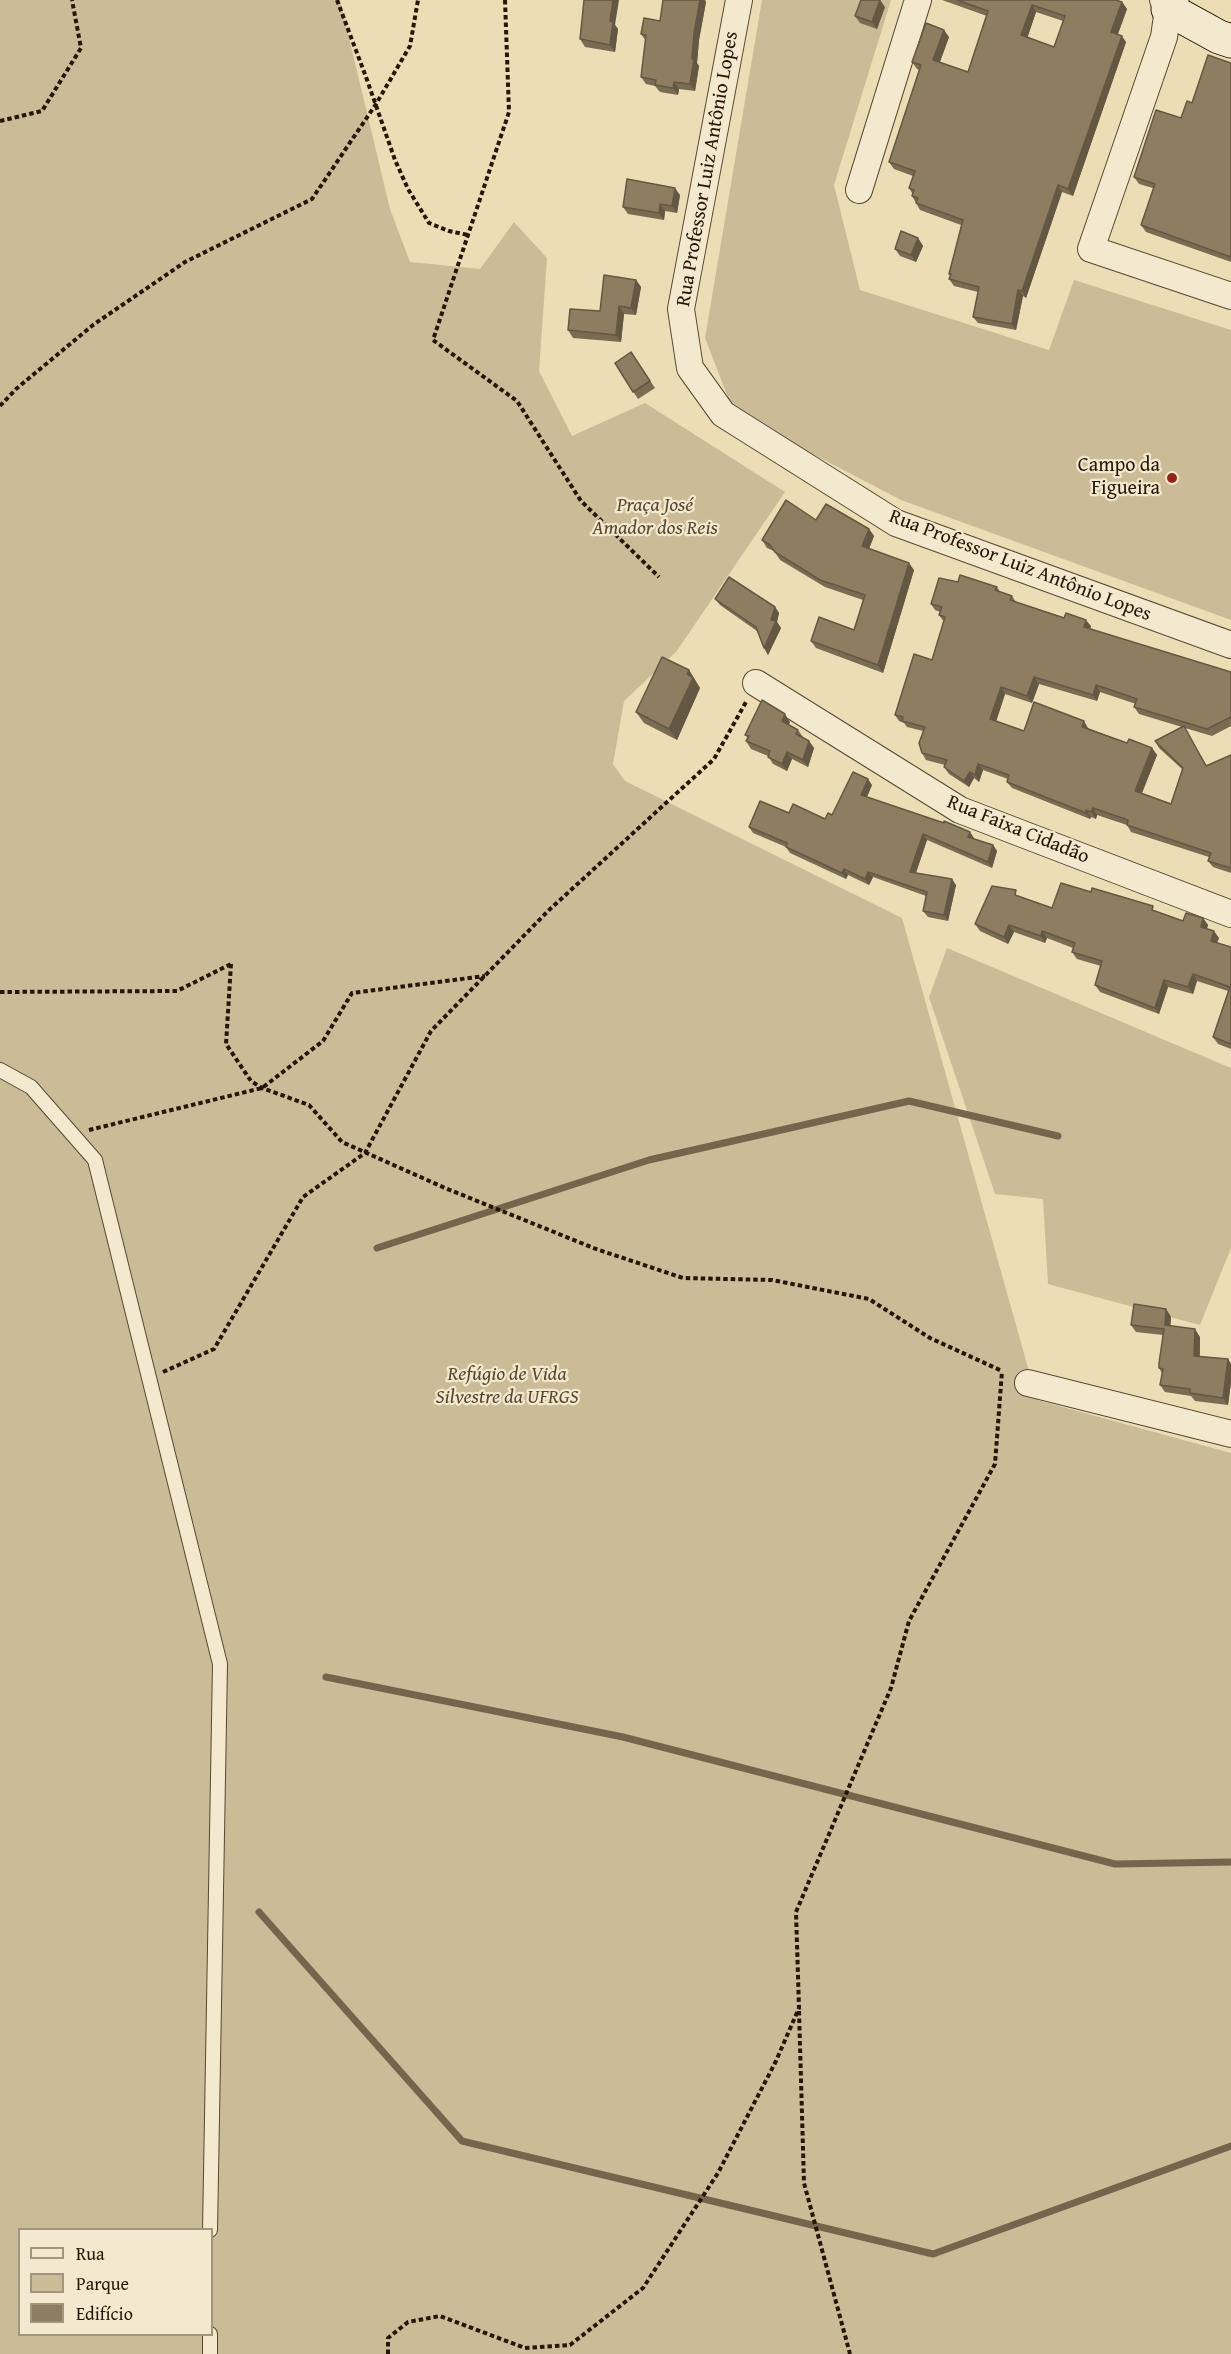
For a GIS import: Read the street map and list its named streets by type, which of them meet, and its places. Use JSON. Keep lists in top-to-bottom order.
{
  "streets": {
    "street": ["Rua Professor Luiz Antônio Lopes", "Rua Faixa Cidadão"]
  },
  "parks": ["Praça José Amador dos Reis", "Refúgio de Vida Silvestre da UFRGS"],
  "places": ["Campo da Figueira"],
  "legend": ["Rua", "Parque", "Edifício"]
}
